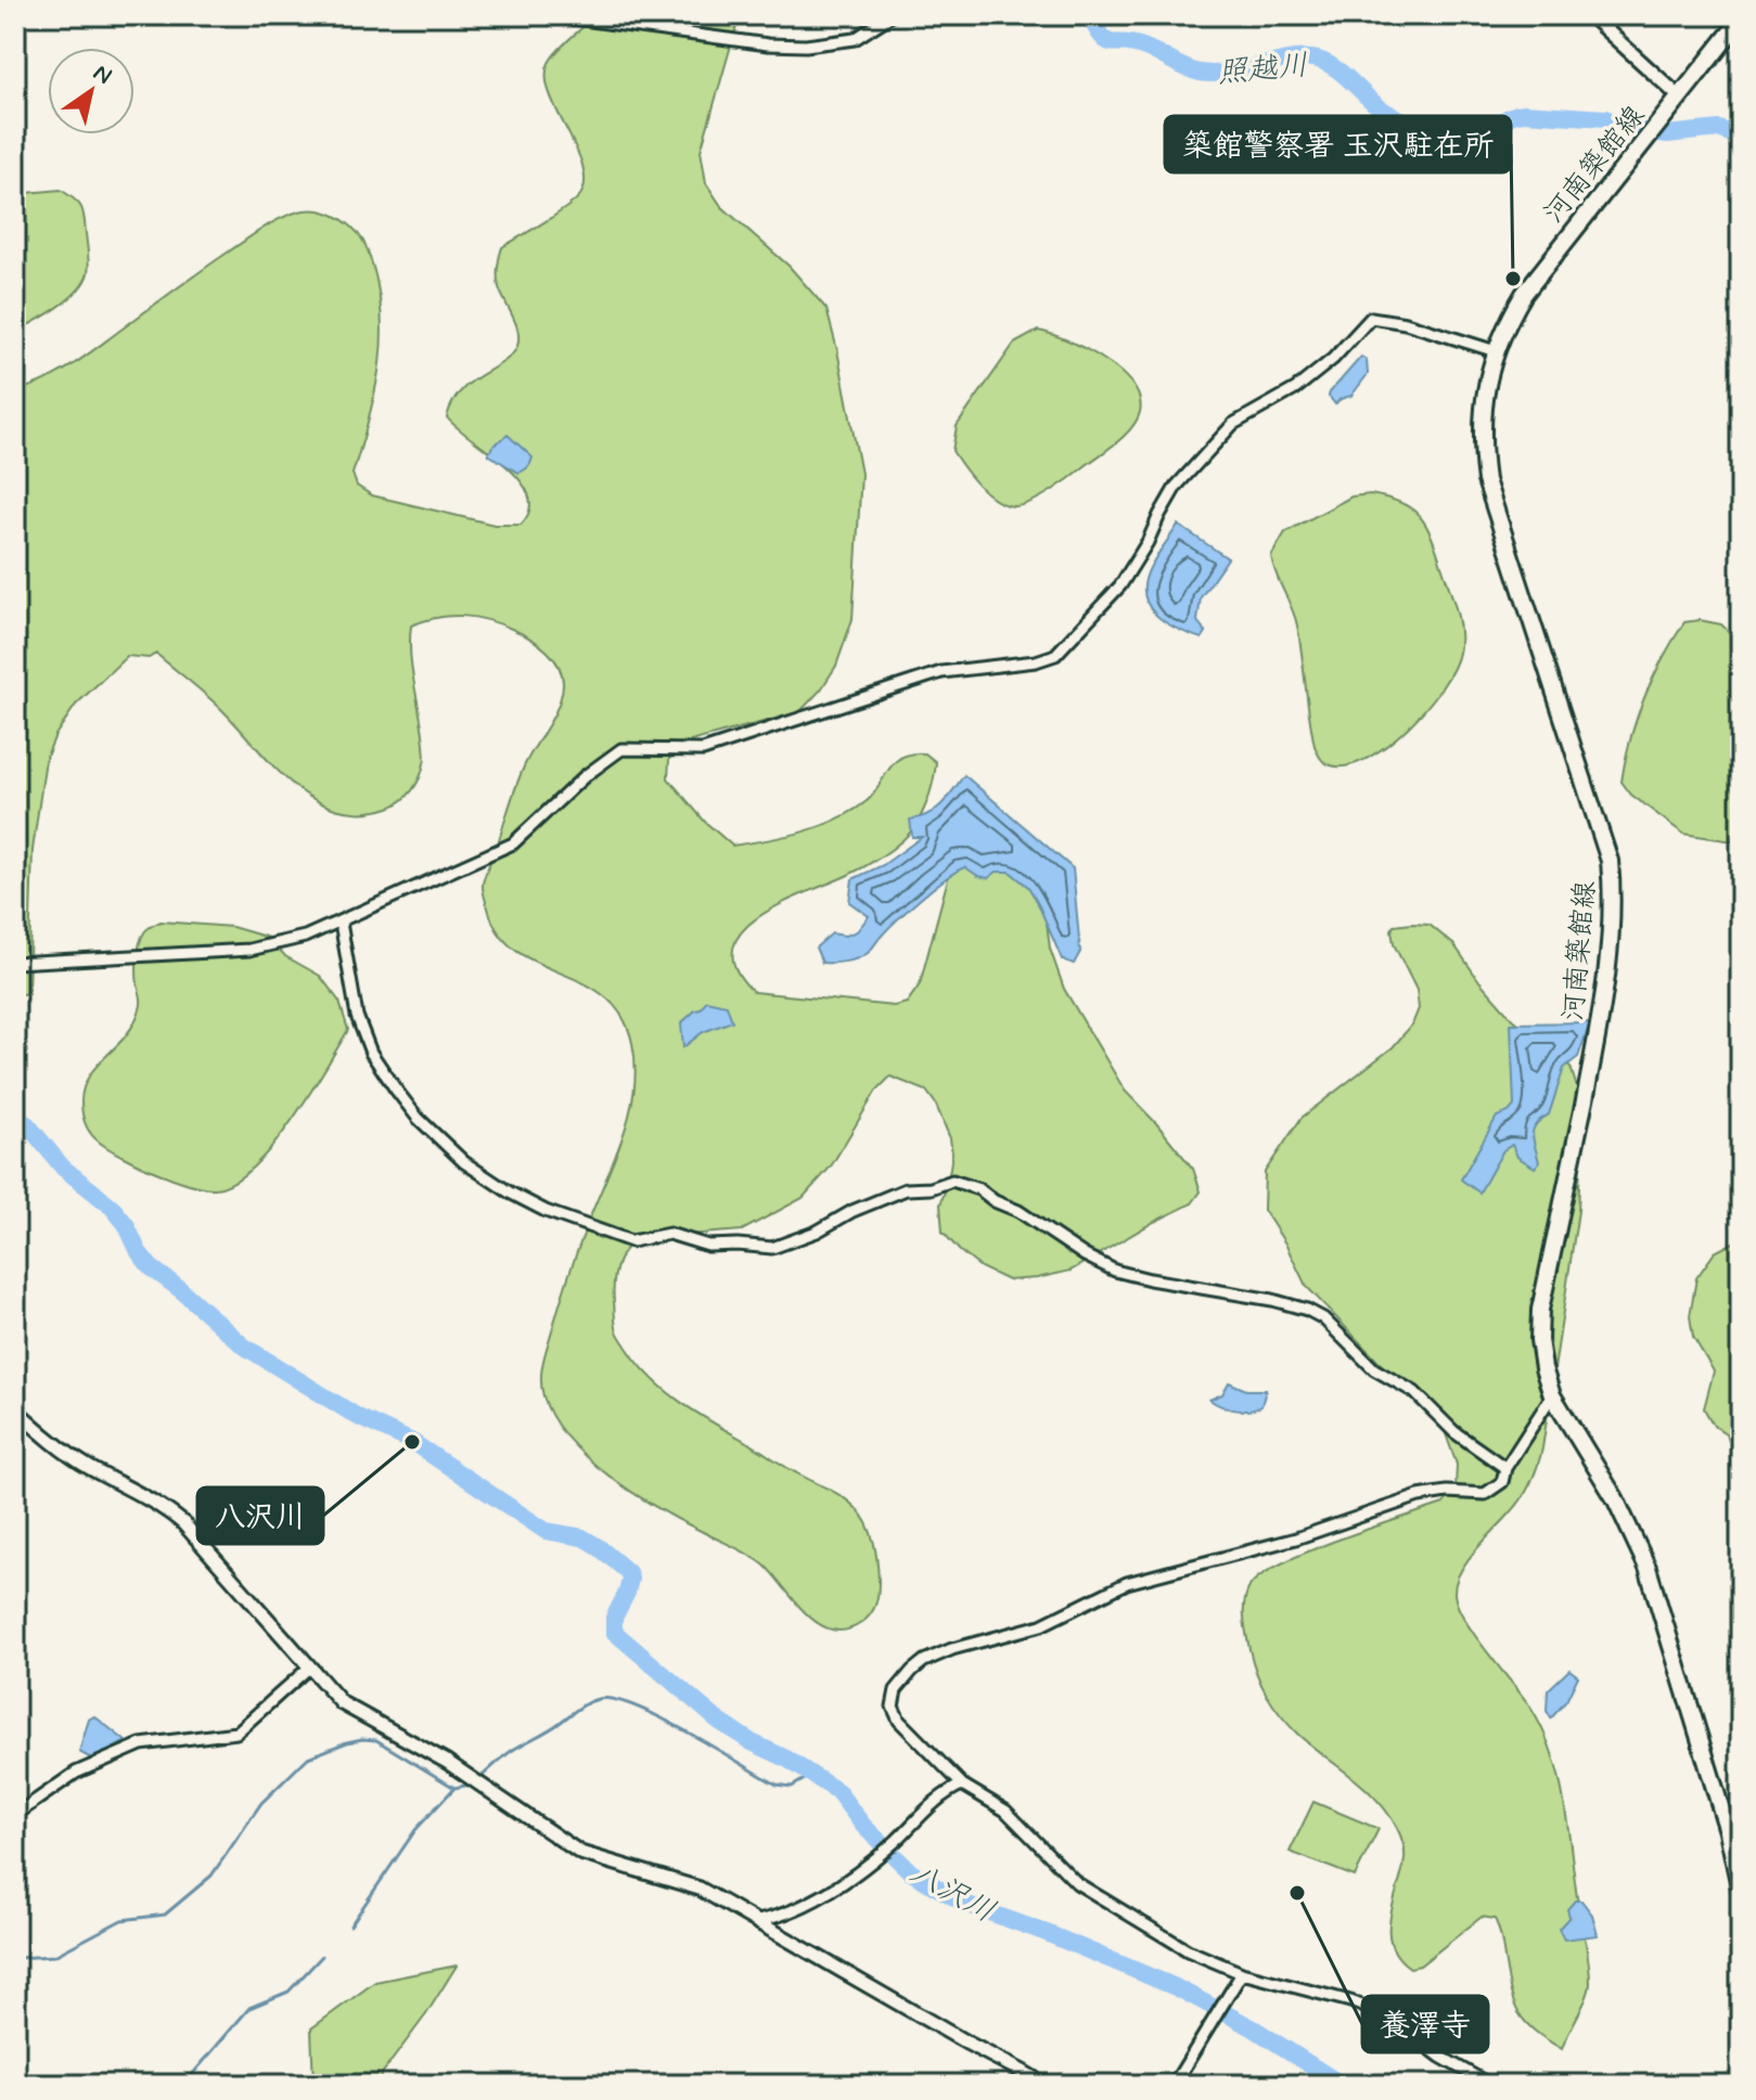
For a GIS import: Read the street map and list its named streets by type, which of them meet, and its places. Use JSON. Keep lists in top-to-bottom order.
{
  "streets": {
    "main road": ["河南築館線"]
  },
  "water": ["照越川", "八沢川"],
  "places": ["築館警察署 玉沢駐在所", "八沢川", "養澤寺"],
  "north": "top right"
}
